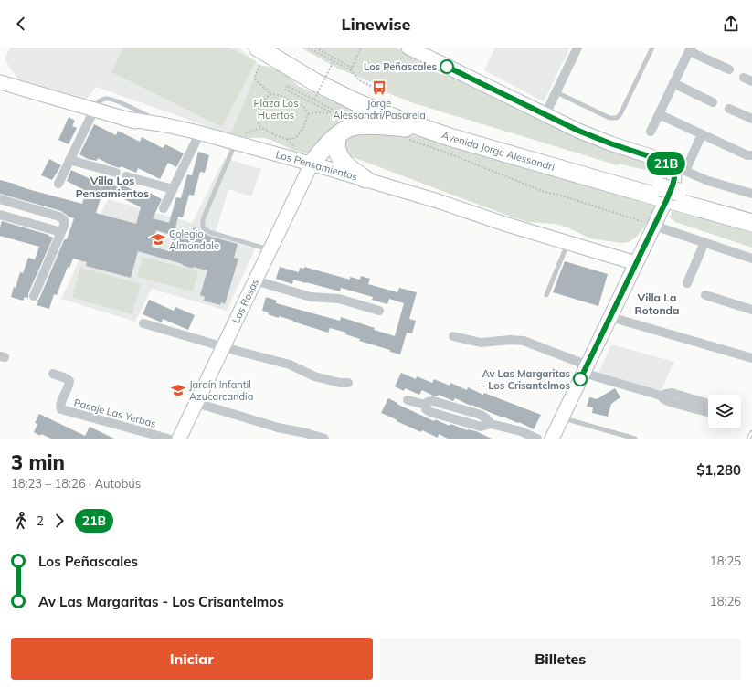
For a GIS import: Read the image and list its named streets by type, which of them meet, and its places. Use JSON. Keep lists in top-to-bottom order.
{
  "streets": {
    "highway": ["Avenida Jorge Alessandri"],
    "main road": ["Los Pensamientos", "Las Rosas"],
    "street": ["Pasaje Las Yerbas"]
  },
  "crossings": [
    ["Los Pensamientos", "Las Rosas"]
  ],
  "districts": ["Villa Los Pensamientos", "Villa La Rotonda"],
  "parks": ["Plaza Los Huertos"],
  "places": {
    "other": ["Los Peñascales", "Av Las Margaritas - Los Crisantelmos"],
    "bus stop": ["Jorge Alessandri/Pasarela"],
    "school or university": ["Colegio Almondale", "Jardín Infantil Azucarcandia"]
  },
  "lines": ["bus line 21B"],
  "page": {
    "header": "Linewise",
    "on_map": "21B",
    "heading": ["3 min", "18:23 – 18:26 · Autobús", "$1,280"],
    "legs": ["2", "21B"],
    "list": [
      {
        "name": "Los Peñascales",
        "value": "18:25"
      },
      {
        "name": "Av Las Margaritas - Los Crisantelmos",
        "value": "18:26"
      }
    ],
    "buttons": ["Iniciar", "Billetes"]
  }
}
